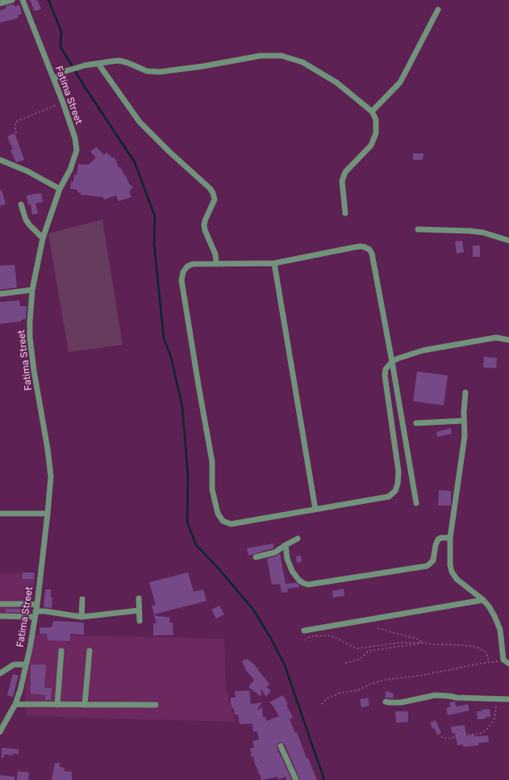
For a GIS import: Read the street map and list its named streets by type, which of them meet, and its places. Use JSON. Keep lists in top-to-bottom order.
{
  "streets": {
    "street": ["Fatima Street"]
  }
}
